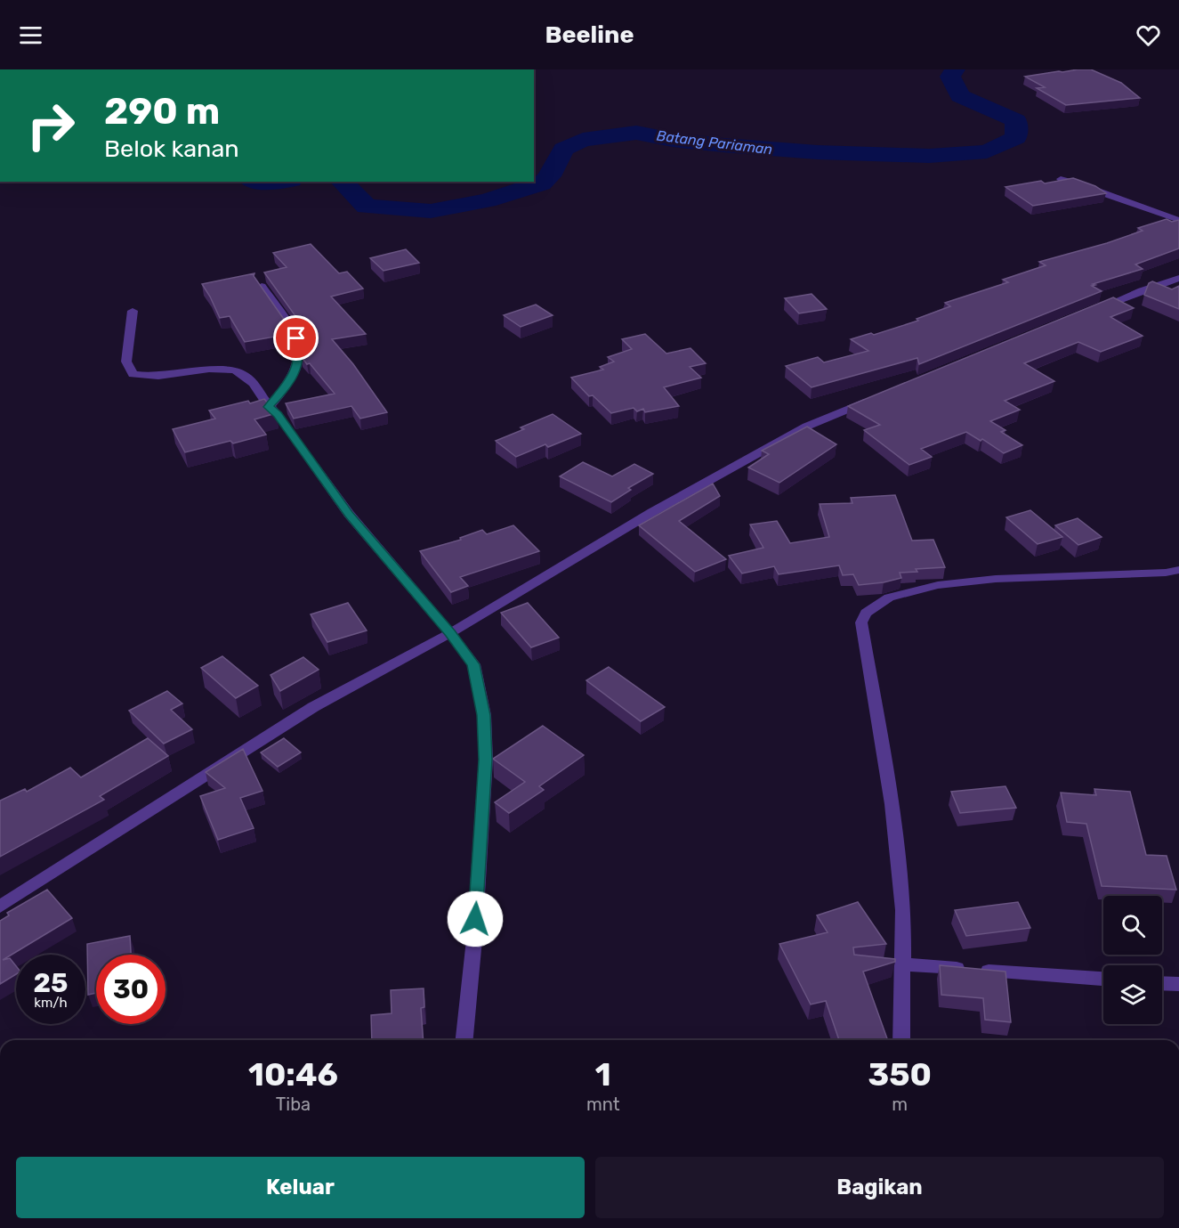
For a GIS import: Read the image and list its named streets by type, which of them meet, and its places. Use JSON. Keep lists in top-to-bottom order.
{
  "water": ["Batang Pariaman"],
  "page": {
    "header": "Beeline",
    "turn": ["290 m", "Belok kanan"],
    "speed": "25 km/h",
    "limit": "30",
    "eta": [
      "10:46",
      "Tiba",
      "1",
      "mnt",
      "350",
      "m"
    ],
    "buttons": ["Keluar", "Bagikan"]
  }
}
